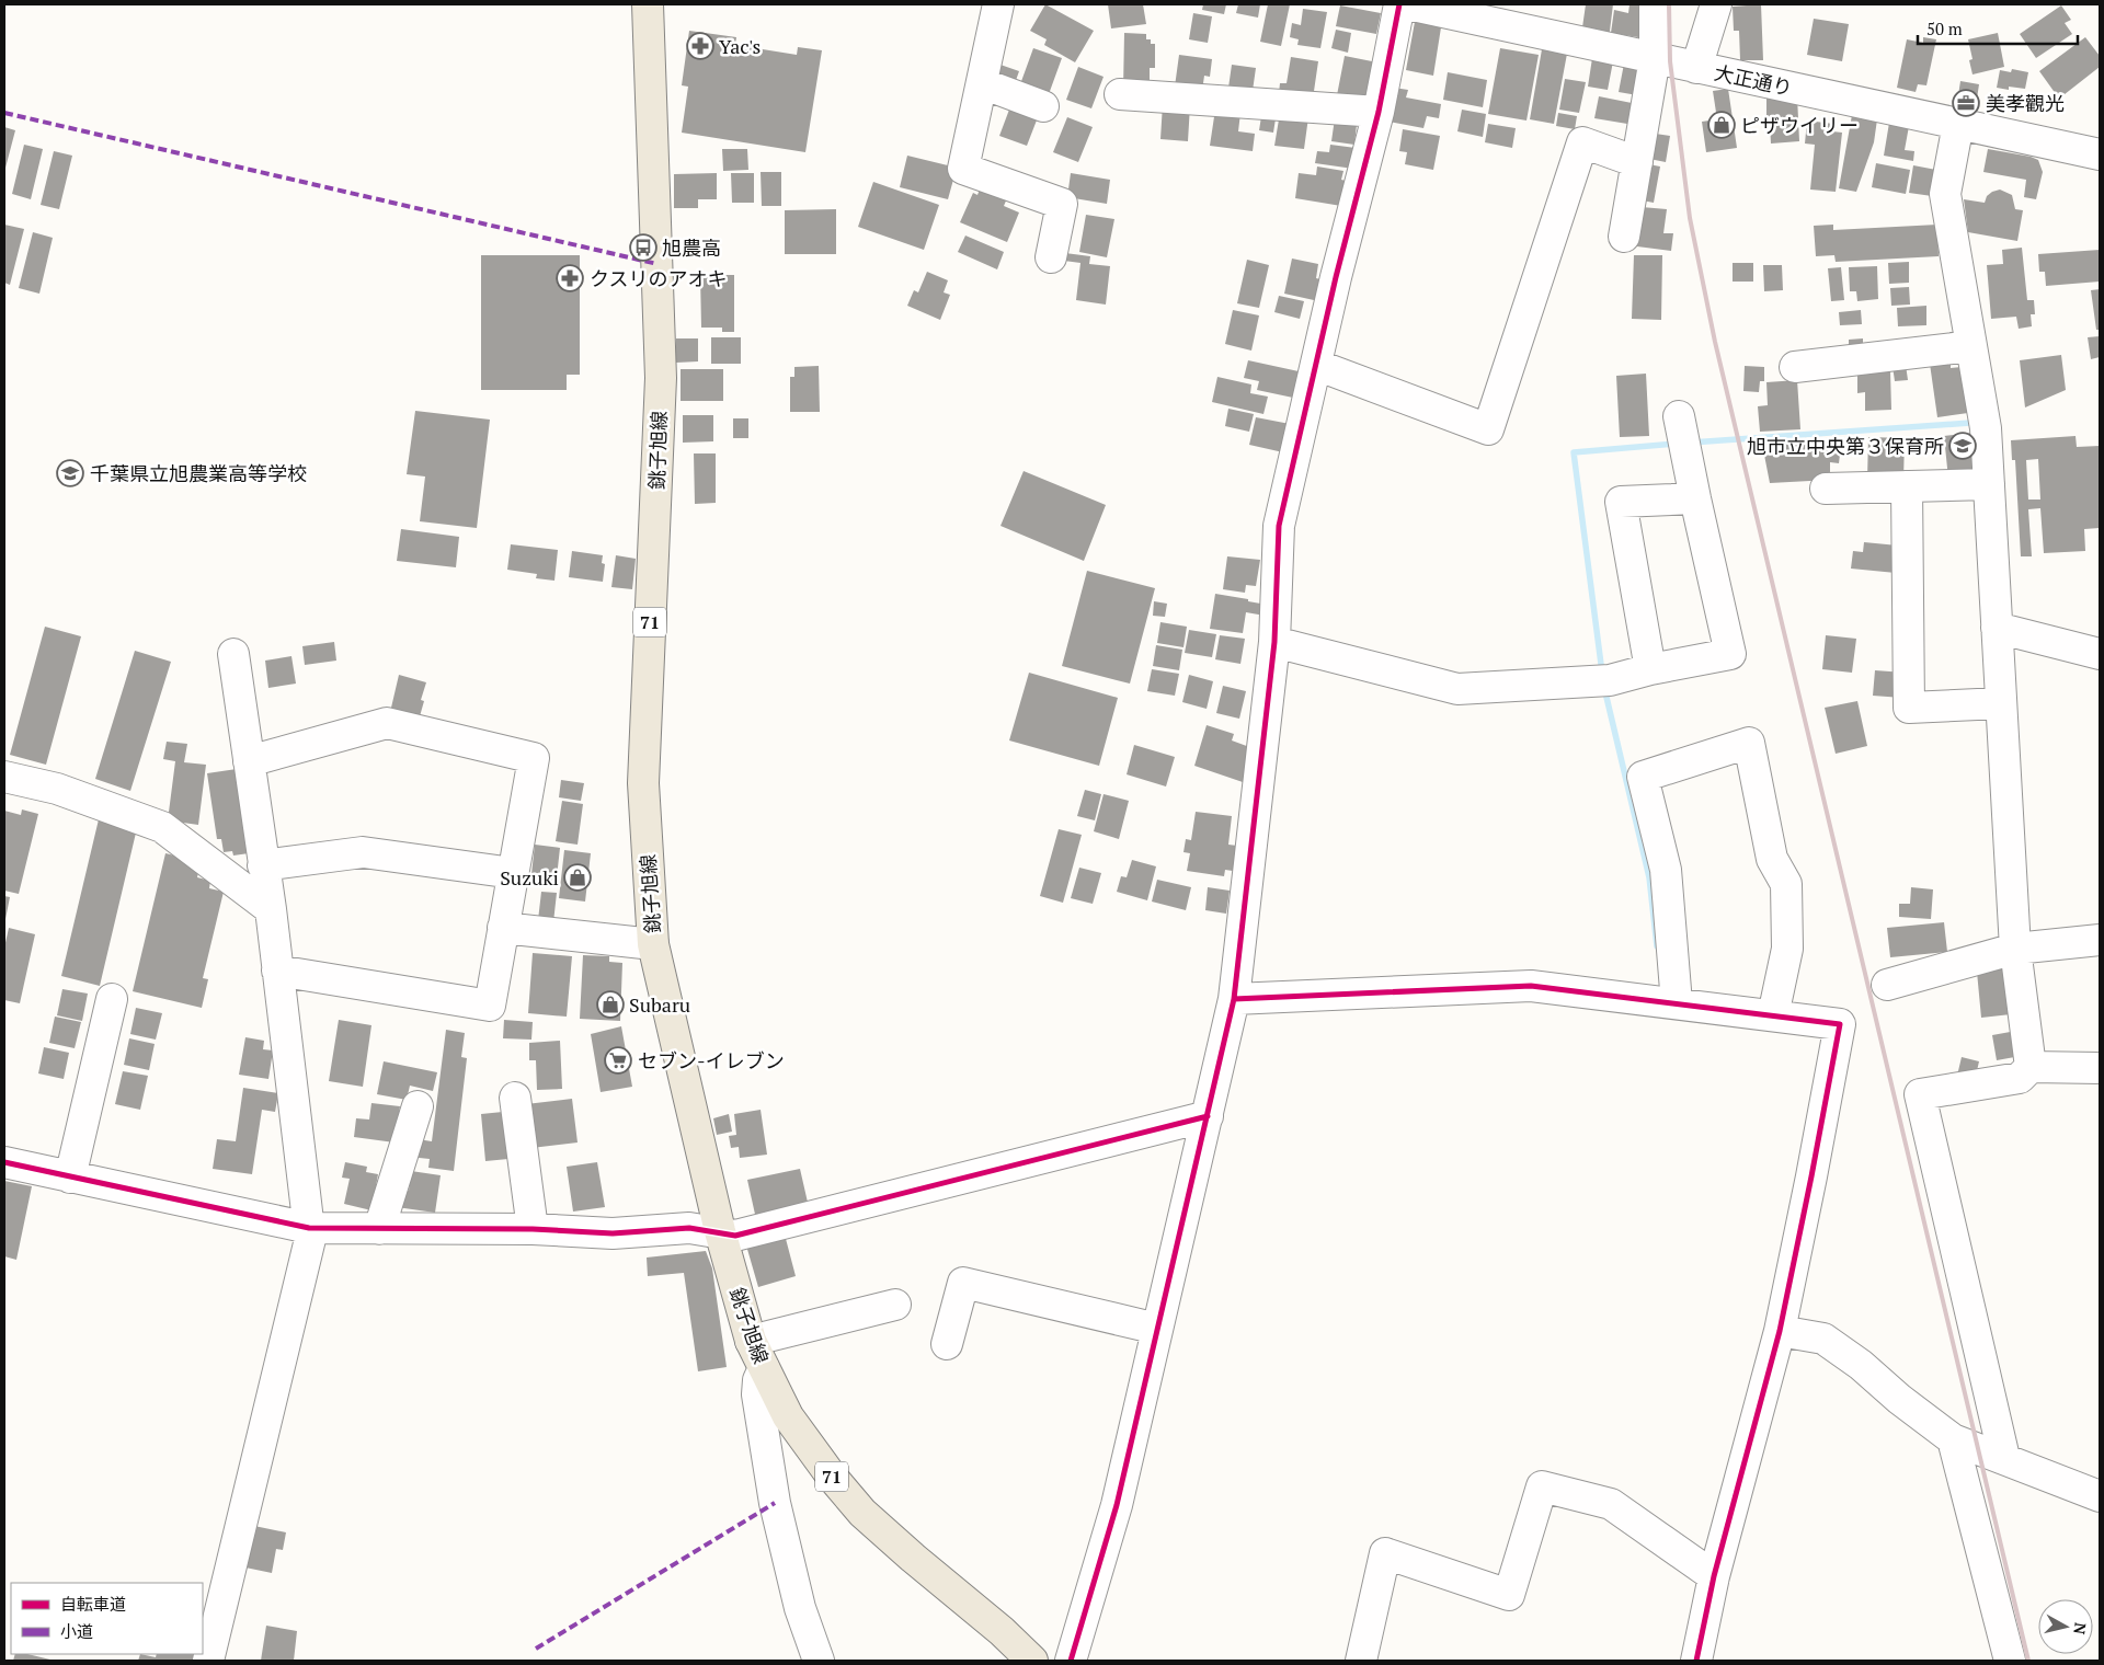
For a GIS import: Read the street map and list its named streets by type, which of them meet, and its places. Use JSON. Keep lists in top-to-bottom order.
{
  "streets": {
    "main road": ["銚子旭線", "71"],
    "street": ["大正通り"]
  },
  "places": {
    "pharmacy": ["Yac's", "クスリのアオキ"],
    "office": ["美孝觀光"],
    "shop": ["ピザウイリー", "Suzuki", "Subaru"],
    "bus stop": ["旭農高"],
    "school or university": ["旭市立中央第３保育所", "千葉県立旭農業高等学校"],
    "supermarket": ["セブン-イレブン"]
  },
  "legend": ["自転車道", "小道"],
  "scale_bar": "50 m",
  "north": "right"
}
